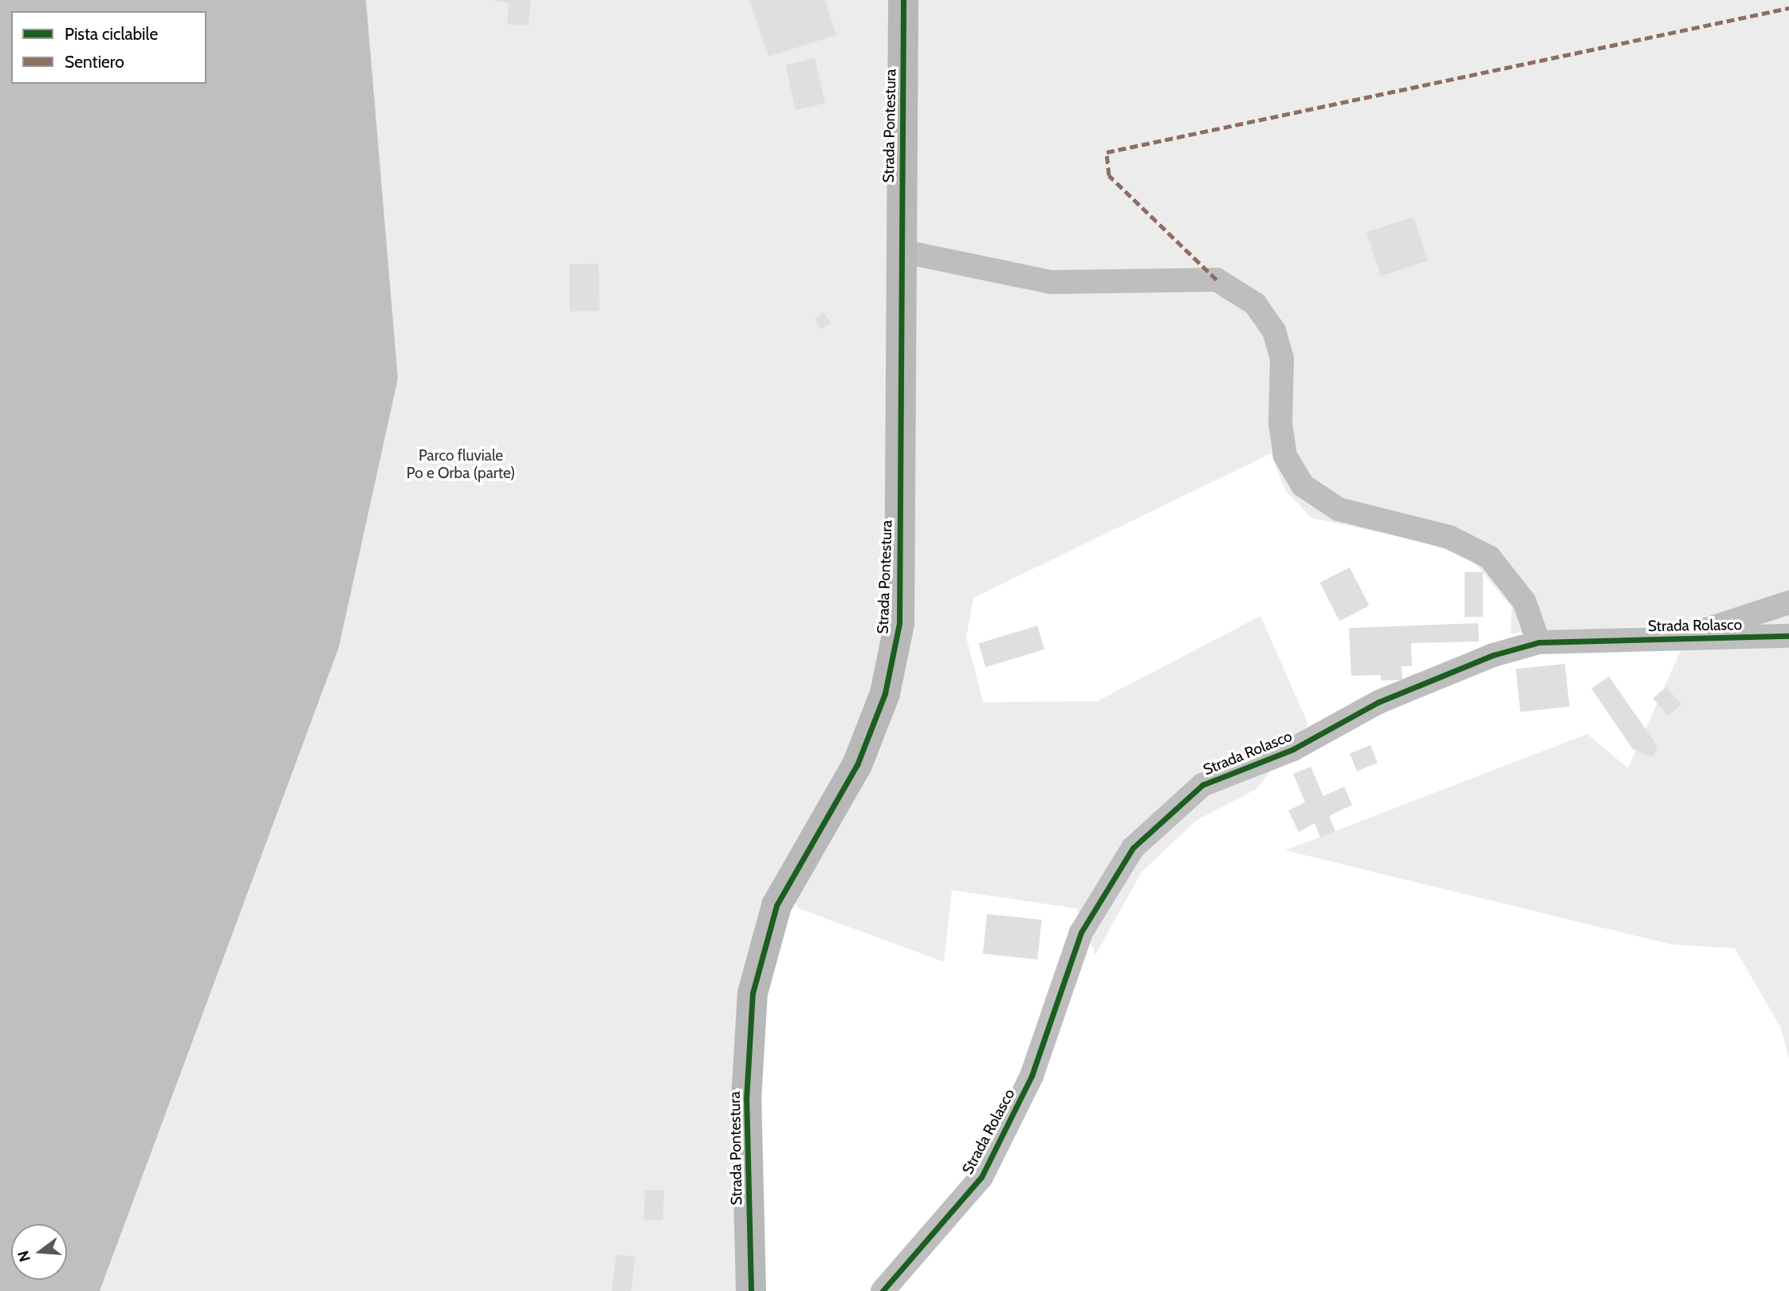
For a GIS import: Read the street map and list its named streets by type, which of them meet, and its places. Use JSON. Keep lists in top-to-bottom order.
{
  "streets": {
    "main road": ["Strada Pontestura"],
    "street": ["Strada Rolasco"]
  },
  "parks": ["Parco fluviale Po e Orba (parte)"],
  "legend": ["Pista ciclabile", "Sentiero"],
  "north": "left"
}
